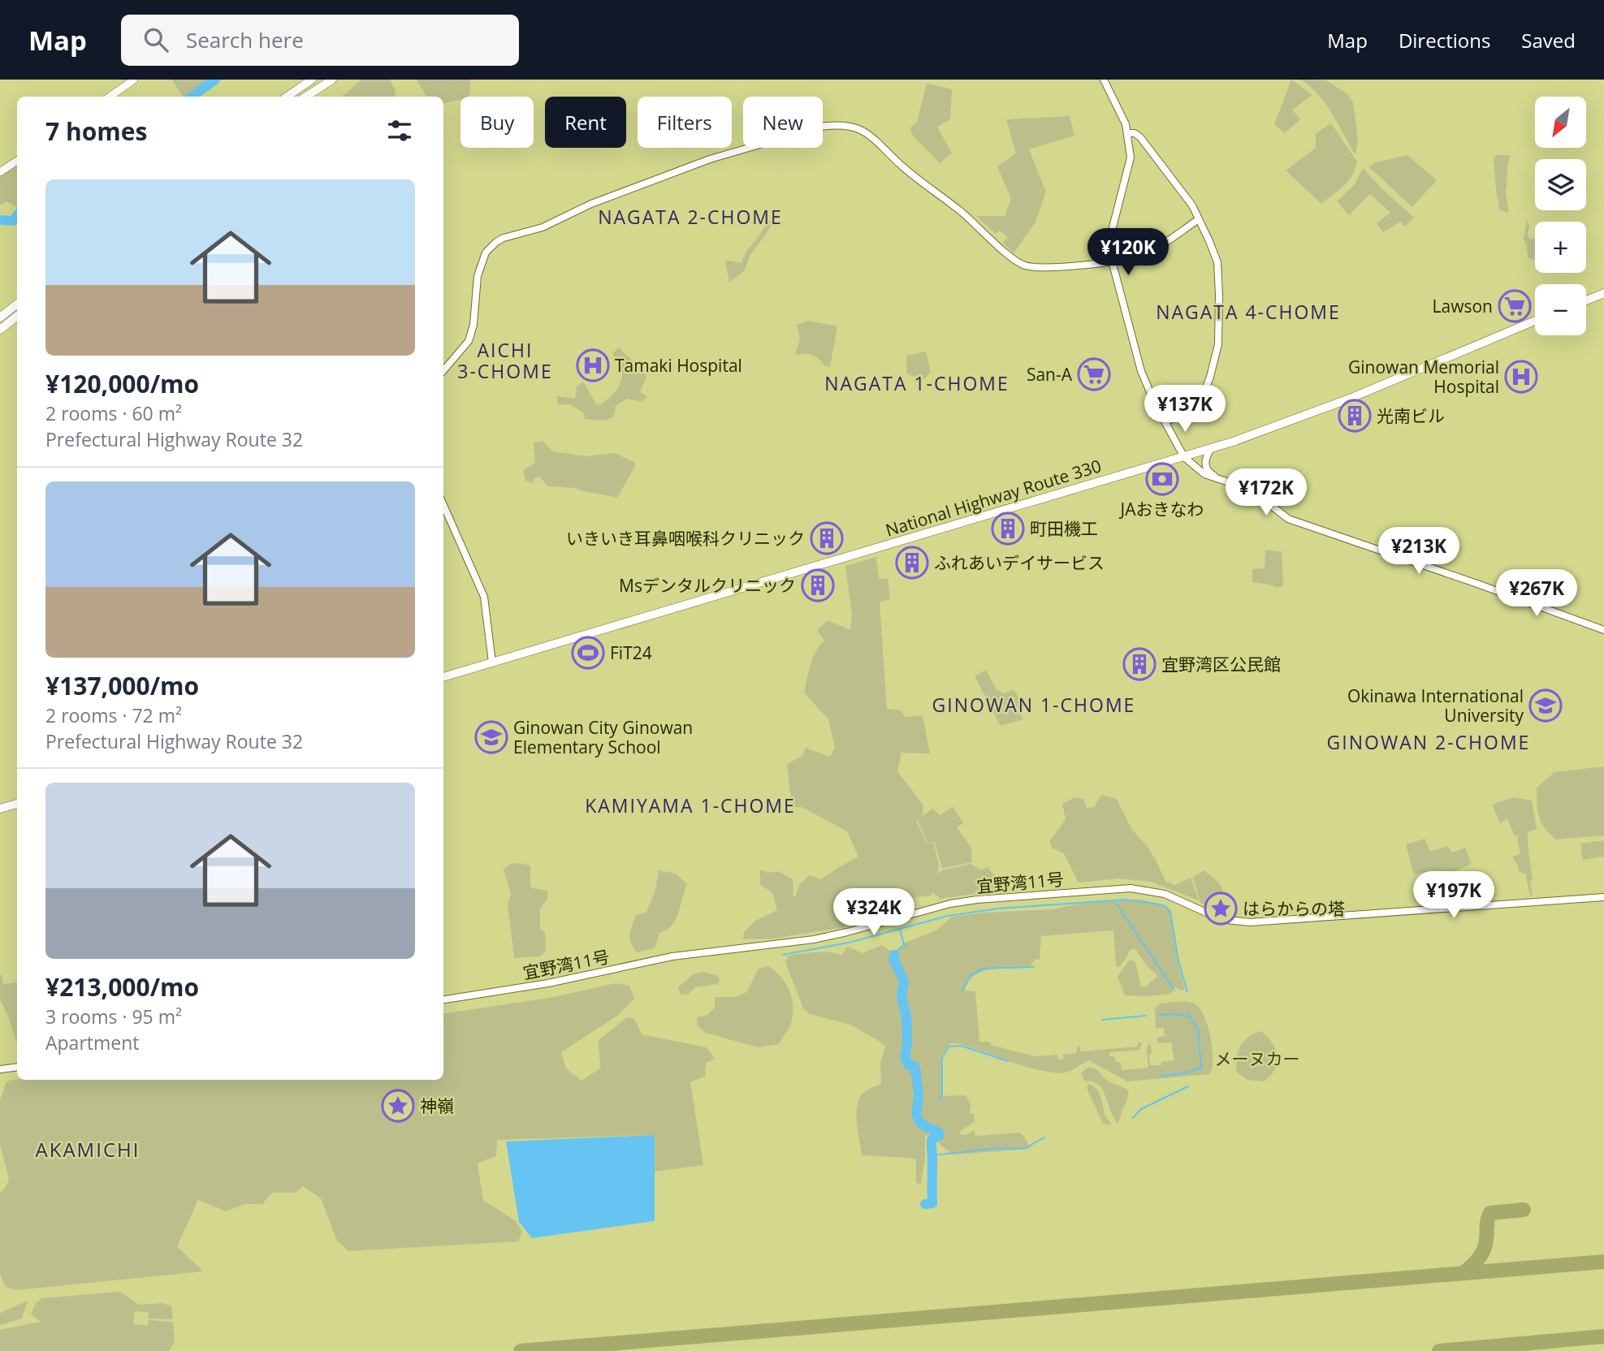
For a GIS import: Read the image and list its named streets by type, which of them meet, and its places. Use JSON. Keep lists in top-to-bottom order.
{
  "streets": {
    "highway": ["National Highway Route 330"],
    "street": ["宜野湾11号"]
  },
  "districts": [
    "NAGATA 2-CHOME",
    "NAGATA 4-CHOME",
    "AICHI 3-CHOME",
    "NAGATA 1-CHOME",
    "GINOWAN 1-CHOME",
    "GINOWAN 2-CHOME",
    "KAMIYAMA 1-CHOME",
    "AKAMICHI"
  ],
  "parks": ["メーヌカー"],
  "places": {
    "supermarket": ["Lawson", "San-A"],
    "hospital": ["Tamaki Hospital", "Ginowan Memorial Hospital"],
    "building": [
      "光南ビル",
      "町田機工",
      "いきいき耳鼻咽喉科クリニック",
      "ふれあいデイサービス",
      "Msデンタルクリニック",
      "宜野湾区公民館"
    ],
    "bank": ["JAおきなわ"],
    "sports": ["FiT24"],
    "school or university": ["Okinawa International University", "Ginowan City Ginowan Elementary School"],
    "place": ["はらからの塔", "神嶺"]
  },
  "north": "bottom left",
  "page": {
    "header": "Map",
    "search": "Search here",
    "nav": ["Map", "Directions", "Saved"],
    "map_buttons": ["+", "−"],
    "chip": [
      "Buy",
      "Rent",
      "Filters",
      "New"
    ],
    "heading": "7 homes",
    "list": [
      {
        "name": "¥120,000/mo",
        "note": "2 rooms · 60 m² · Prefectural Highway Route 32"
      },
      {
        "name": "¥137,000/mo",
        "note": "2 rooms · 72 m² · Prefectural Highway Route 32"
      },
      {
        "name": "¥213,000/mo",
        "note": "3 rooms · 95 m² · Apartment"
      }
    ],
    "price": [
      "¥120K",
      "¥137K",
      "¥172K",
      "¥213K",
      "¥267K",
      "¥197K",
      "¥324K"
    ]
  }
}
